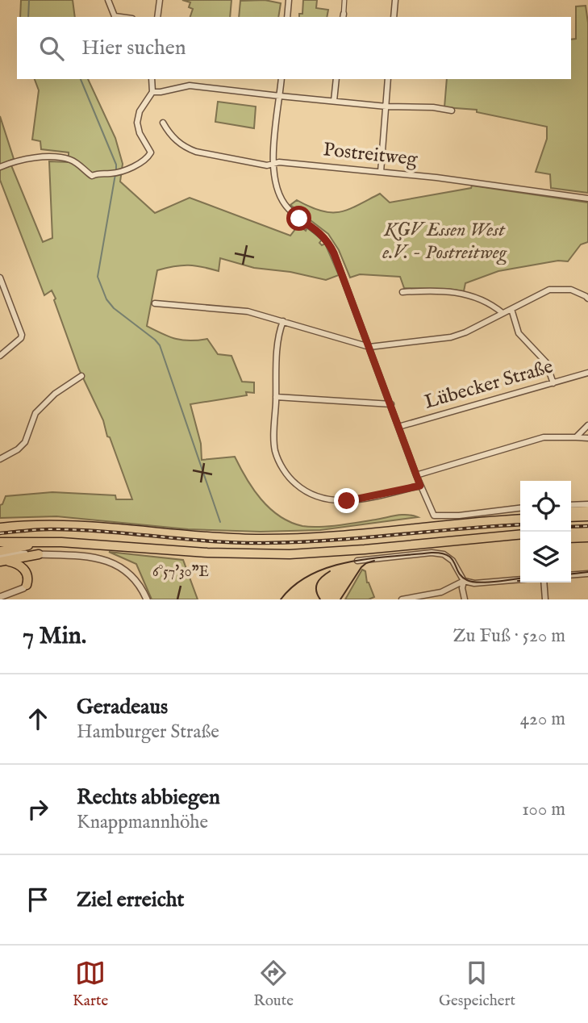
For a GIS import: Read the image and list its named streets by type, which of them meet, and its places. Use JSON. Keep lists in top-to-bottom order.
{
  "streets": {
    "street": ["Postreitweg", "Lübecker Straße"]
  },
  "parks": ["KGV Essen West e.V. - Postreitweg"],
  "page": {
    "search": "Hier suchen",
    "heading": ["7 Min.", "Zu Fuß · 520 m"],
    "list": [
      ["Geradeaus", "Hamburger Straße", "420 m"],
      ["Rechts abbiegen", "Knappmannhöhe", "100 m"],
      "Ziel erreicht"
    ],
    "nav": ["Karte", "Route", "Gespeichert"]
  },
  "coordinates": ["6°57'30\"E"]
}
